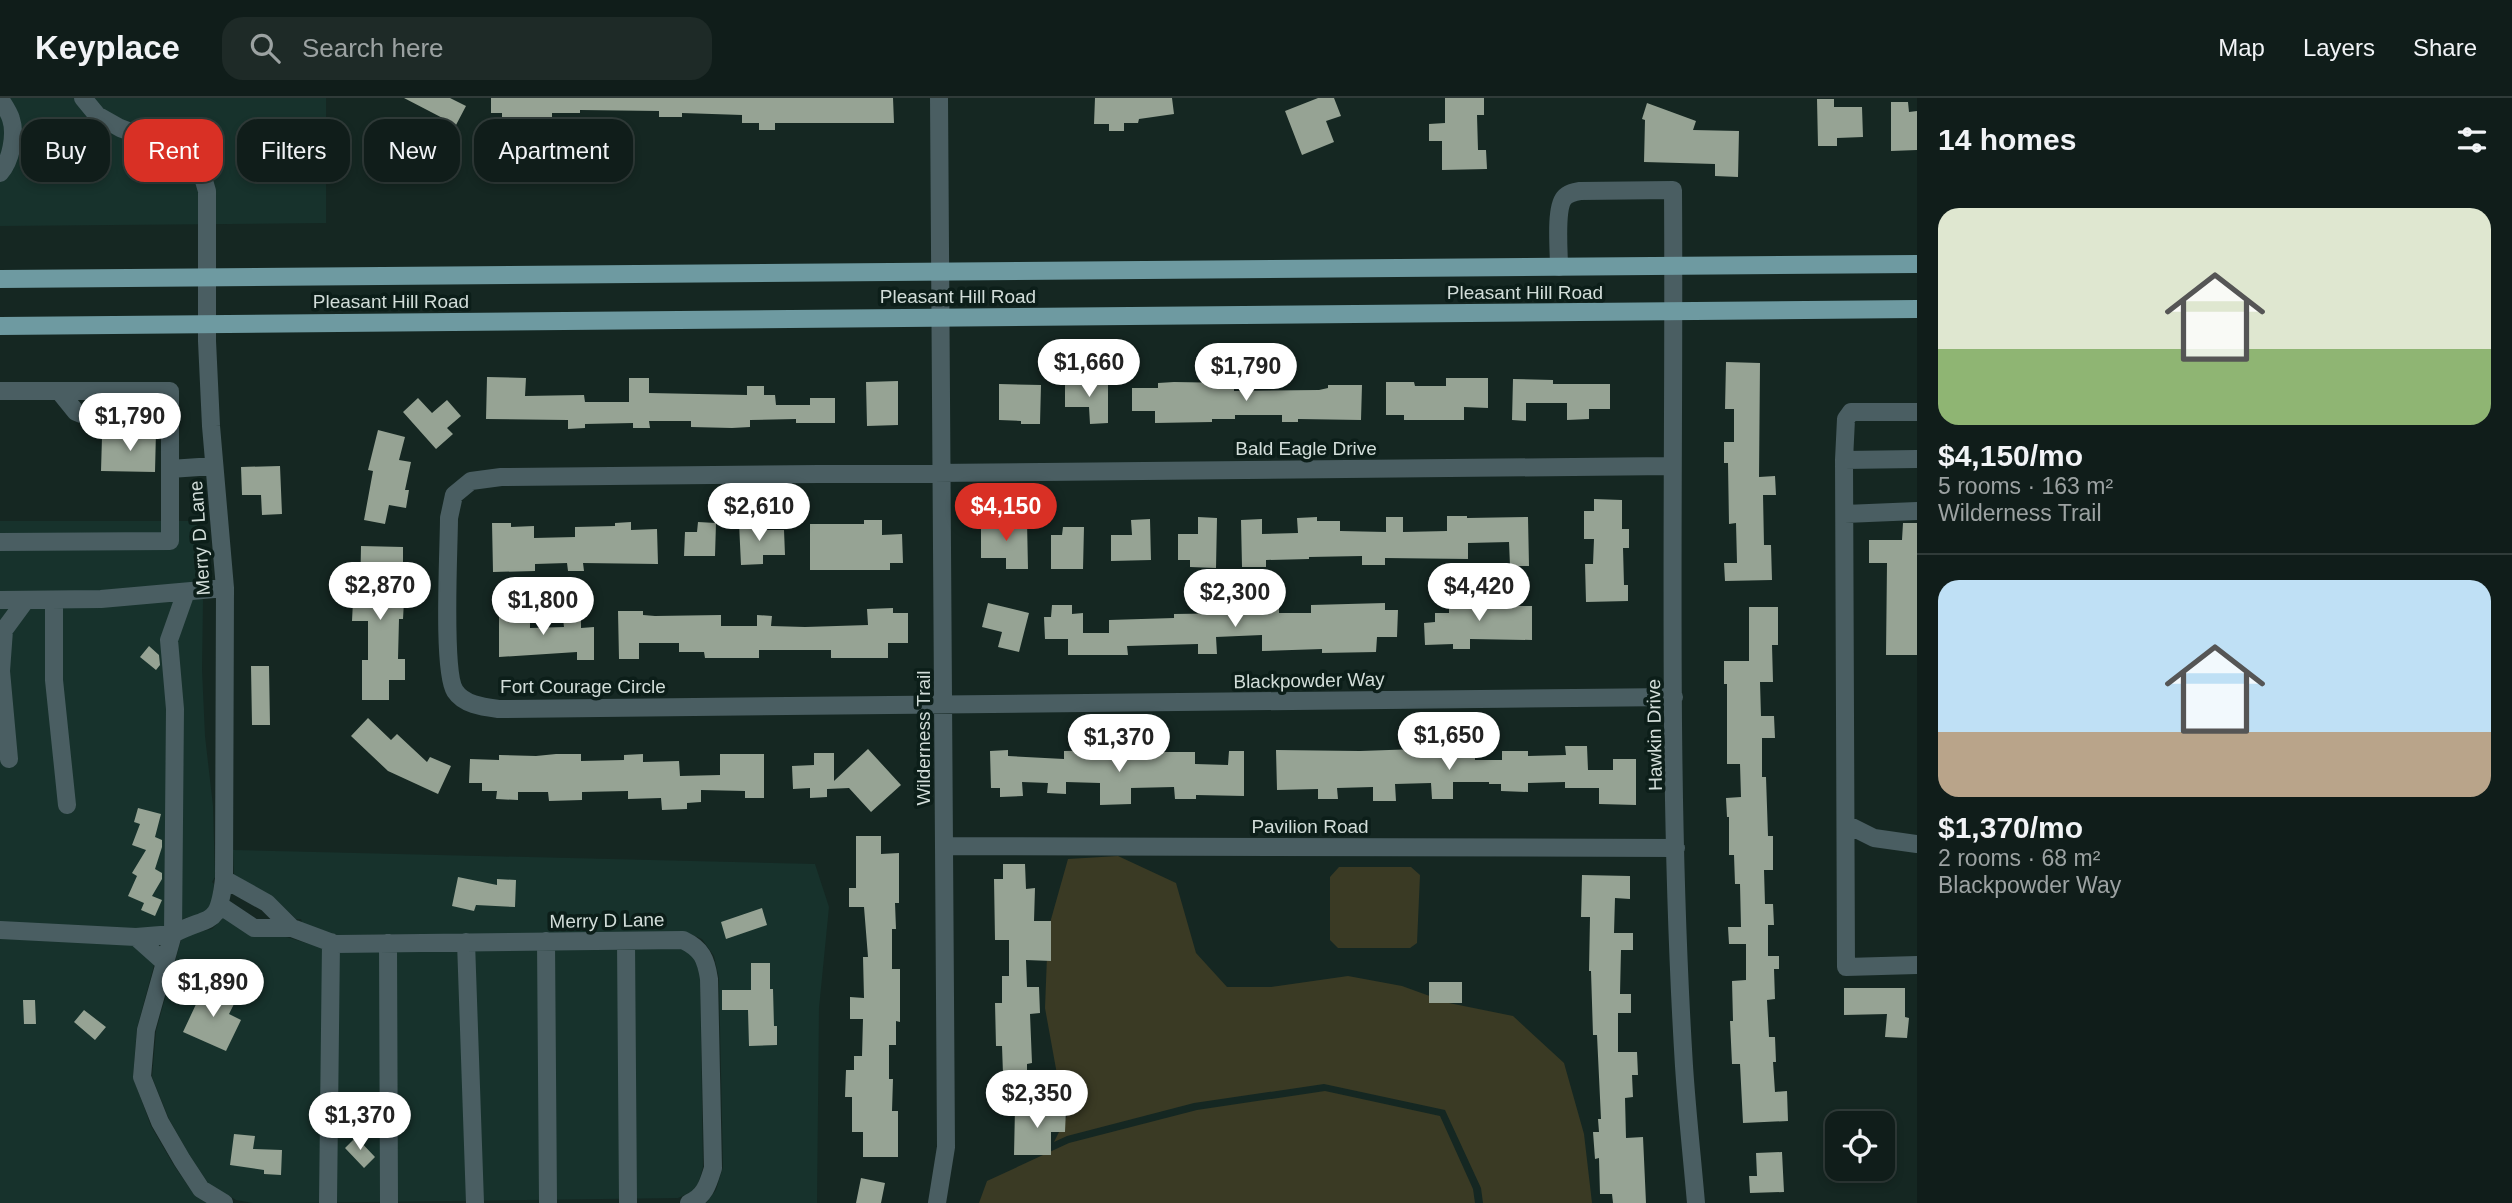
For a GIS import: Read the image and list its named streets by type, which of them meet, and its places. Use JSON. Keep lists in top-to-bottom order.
{
  "streets": {
    "main road": ["Pleasant Hill Road"],
    "street": [
      "Bald Eagle Drive",
      "Merry D Lane",
      "Blackpowder Way",
      "Fort Courage Circle",
      "Hawkin Drive",
      "Wilderness Trail",
      "Pavilion Road"
    ]
  },
  "crossings": [
    ["Pleasant Hill Road", "Merry D Lane"],
    ["Pleasant Hill Road", "Hawkin Drive"],
    ["Pleasant Hill Road", "Wilderness Trail"],
    ["Bald Eagle Drive", "Fort Courage Circle"],
    ["Bald Eagle Drive", "Hawkin Drive"],
    ["Bald Eagle Drive", "Wilderness Trail"],
    ["Blackpowder Way", "Fort Courage Circle"],
    ["Blackpowder Way", "Hawkin Drive"],
    ["Blackpowder Way", "Wilderness Trail"],
    ["Fort Courage Circle", "Wilderness Trail"],
    ["Hawkin Drive", "Pavilion Road"],
    ["Wilderness Trail", "Pavilion Road"]
  ],
  "page": {
    "header": "Keyplace",
    "search": "Search here",
    "nav": ["Map", "Layers", "Share"],
    "heading": "14 homes",
    "chip": [
      "Buy",
      "Rent",
      "Filters",
      "New",
      "Apartment"
    ],
    "list": [
      {
        "name": "$4,150/mo",
        "note": "5 rooms · 163 m² · Wilderness Trail"
      },
      {
        "name": "$1,370/mo",
        "note": "2 rooms · 68 m² · Blackpowder Way"
      }
    ],
    "price": [
      "$1,660",
      "$1,790",
      "$1,790",
      "$2,610",
      "$4,150",
      "$2,870",
      "$4,420",
      "$2,300",
      "$1,800",
      "$1,650",
      "$1,370",
      "$1,890",
      "$2,350",
      "$1,370"
    ]
  }
}
